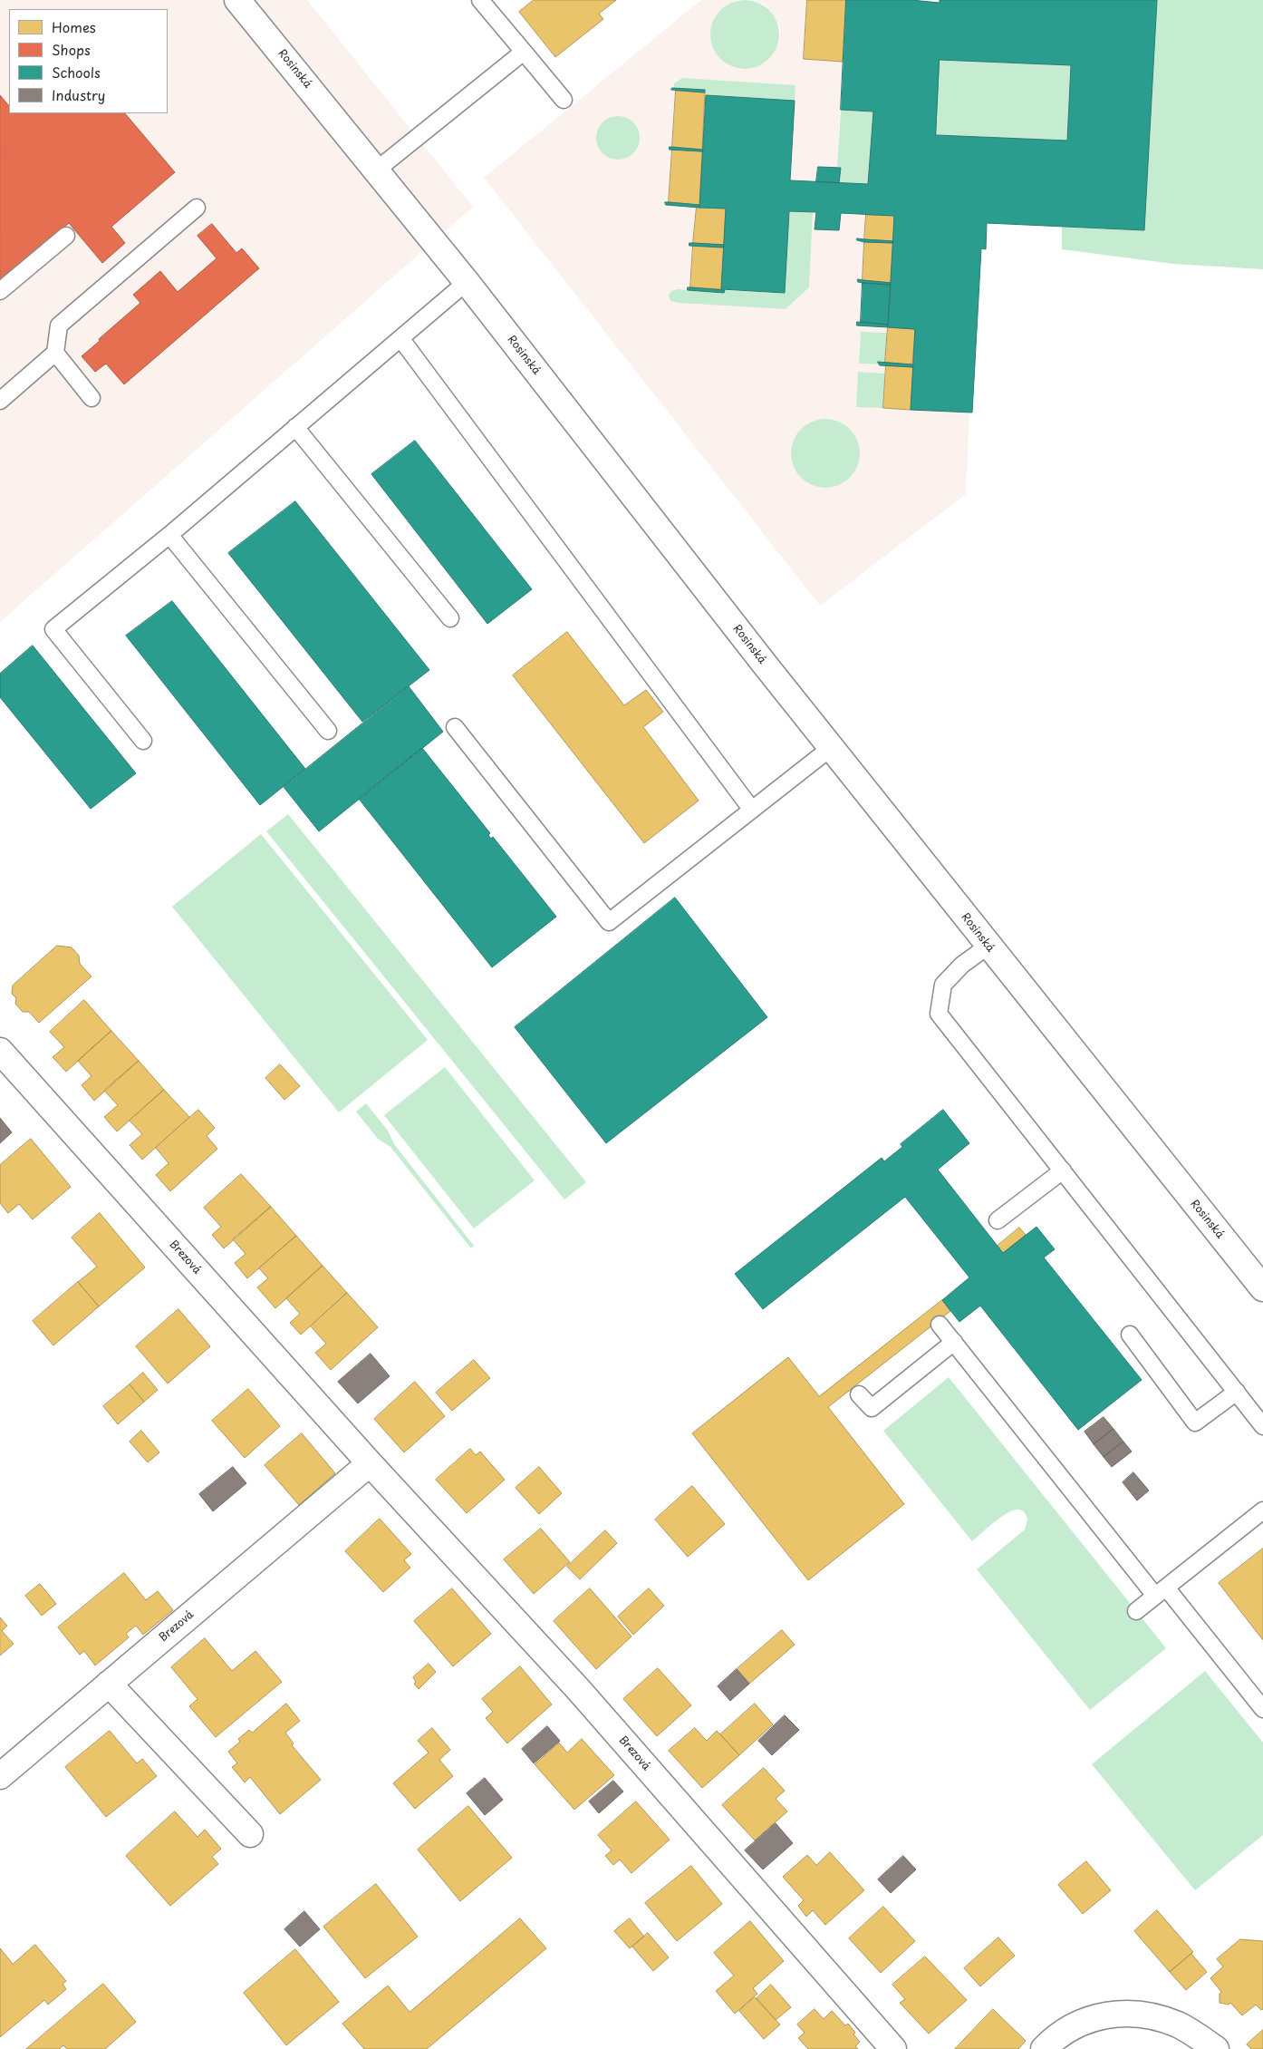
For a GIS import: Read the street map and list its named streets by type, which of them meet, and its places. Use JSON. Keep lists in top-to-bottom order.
{
  "streets": {
    "street": ["Rosinská", "Brezová"]
  },
  "legend": [
    "Homes",
    "Shops",
    "Schools",
    "Industry"
  ]
}
